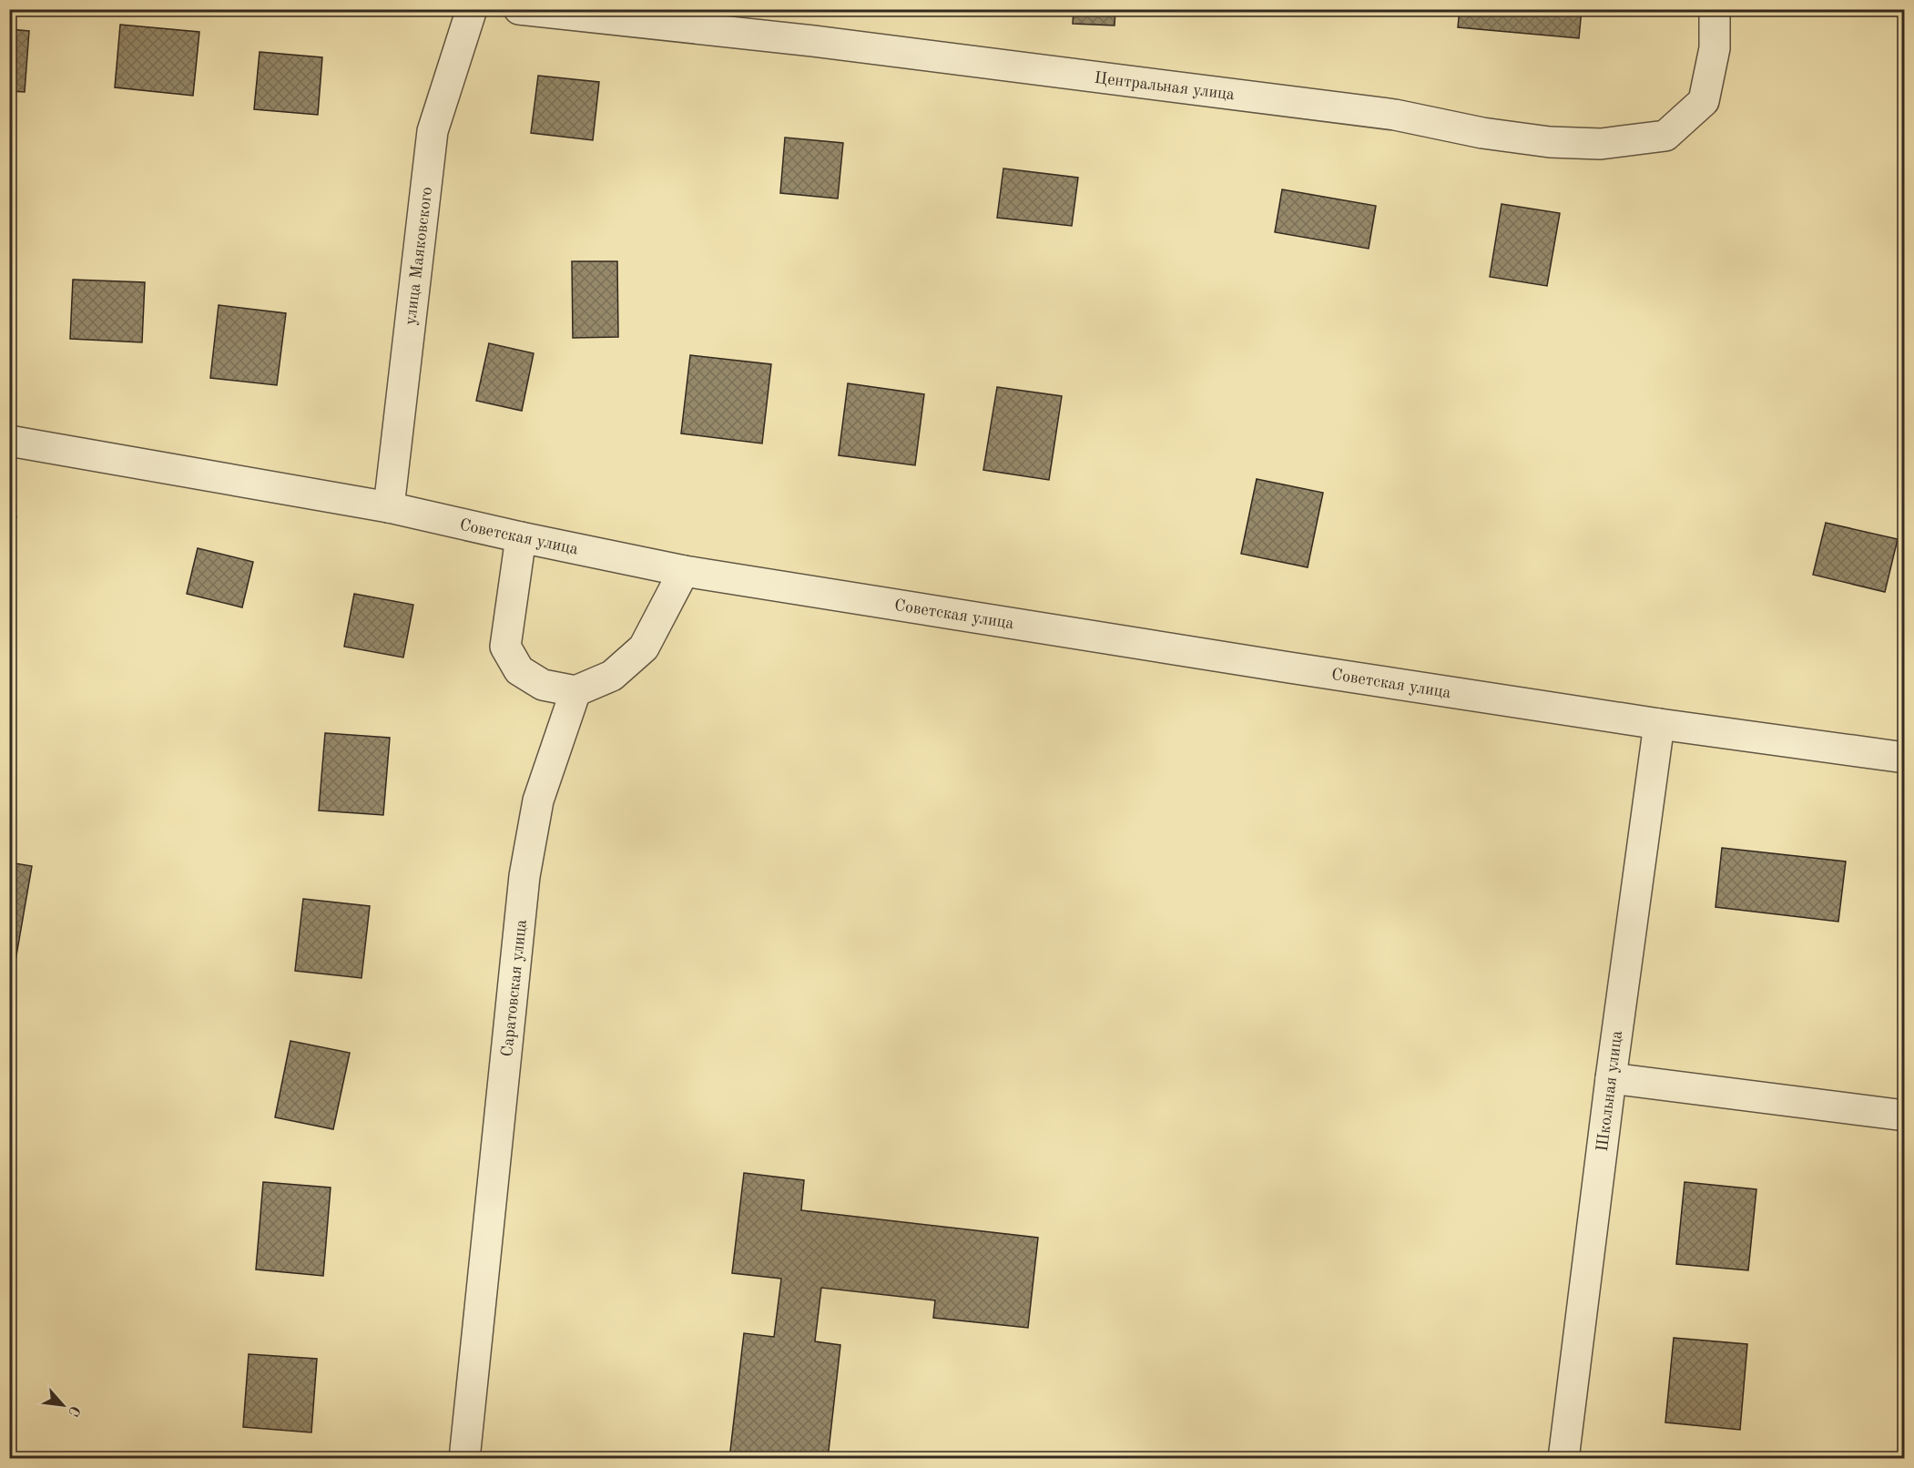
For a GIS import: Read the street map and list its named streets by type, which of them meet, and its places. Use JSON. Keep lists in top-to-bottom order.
{
  "streets": {
    "street": [
      "Центральная улица",
      "улица Маяковского",
      "Советская улица",
      "Саратовская улица",
      "Школьная улица"
    ]
  },
  "crossings": [
    ["улица Маяковского", "Советская улица"],
    ["Советская улица", "Школьная улица"]
  ],
  "north": "bottom right"
}
